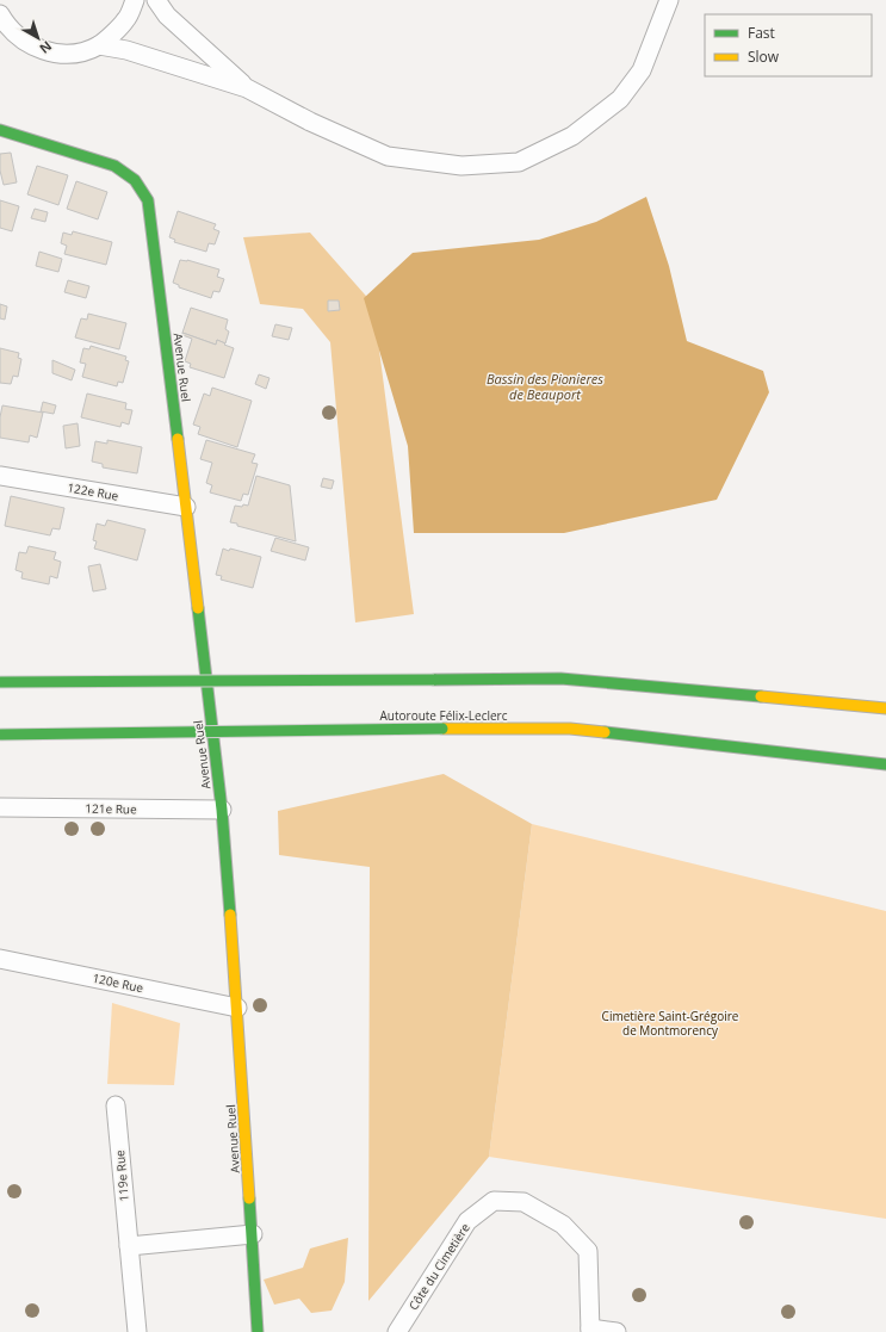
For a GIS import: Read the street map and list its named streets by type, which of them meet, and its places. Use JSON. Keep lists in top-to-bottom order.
{
  "streets": {
    "main road": ["Avenue Ruel", "Autoroute Félix-Leclerc"],
    "street": [
      "122e Rue",
      "121e Rue",
      "120e Rue",
      "119e Rue",
      "Côte du Cimetière"
    ]
  },
  "crossings": [
    ["Avenue Ruel", "122e Rue"],
    ["Avenue Ruel", "121e Rue"],
    ["Avenue Ruel", "120e Rue"]
  ],
  "water": ["Bassin des Pionieres de Beauport"],
  "parks": ["Cimetière Saint-Grégoire de Montmorency"],
  "legend": ["Fast", "Slow"],
  "north": "bottom right"
}
